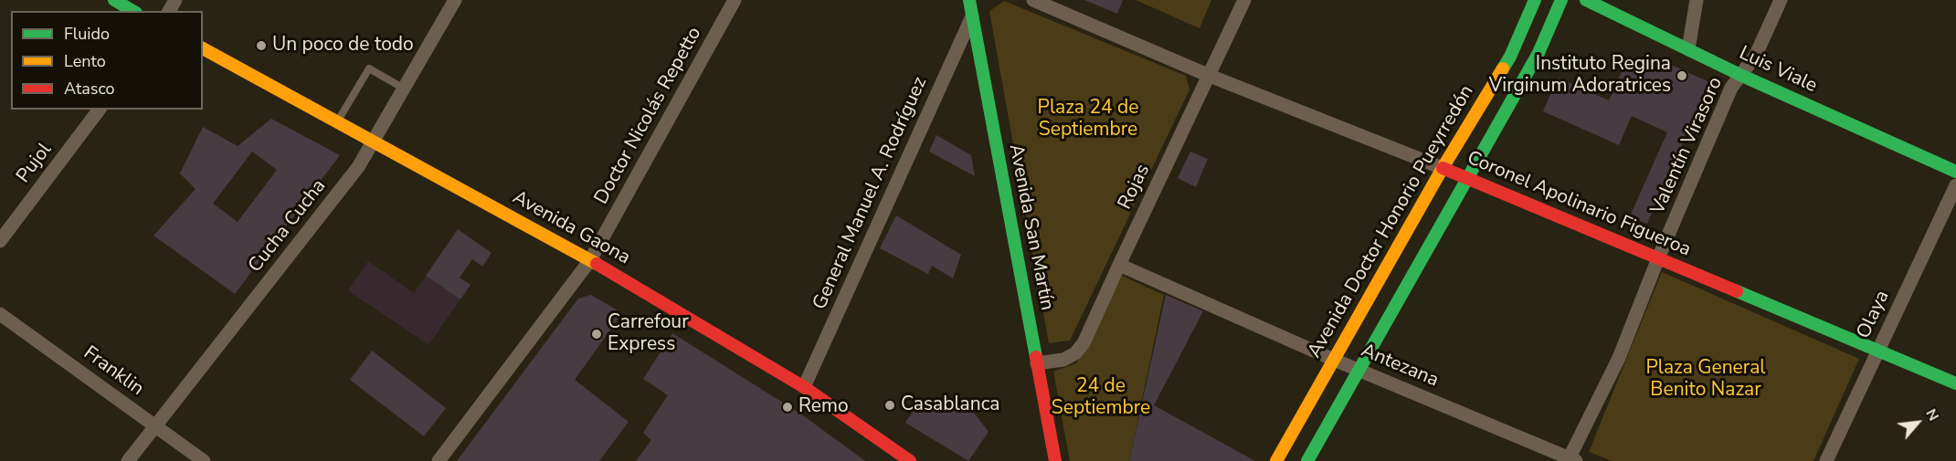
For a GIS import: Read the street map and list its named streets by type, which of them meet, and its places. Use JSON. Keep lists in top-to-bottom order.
{
  "streets": {
    "main road": [
      "Luis Viale",
      "Coronel Apolinario Figueroa",
      "Avenida Doctor Honorio Pueyrredón",
      "Avenida San Martín",
      "Avenida Gaona"
    ],
    "street": [
      "Doctor Nicolás Repetto",
      "Valentín Virasoro",
      "Pujol",
      "Rojas",
      "General Manuel A. Rodríguez",
      "Cucha Cucha",
      "Olaya",
      "Antezana",
      "Franklin"
    ]
  },
  "crossings": [
    ["Luis Viale", "Valentín Virasoro"],
    ["Doctor Nicolás Repetto", "Avenida Gaona"],
    ["Valentín Virasoro", "Coronel Apolinario Figueroa"],
    ["Valentín Virasoro", "Antezana"],
    ["Rojas", "Coronel Apolinario Figueroa"],
    ["Rojas", "Avenida San Martín"],
    ["Rojas", "Antezana"],
    ["General Manuel A. Rodríguez", "Avenida San Martín"],
    ["General Manuel A. Rodríguez", "Avenida Gaona"],
    ["Coronel Apolinario Figueroa", "Avenida Doctor Honorio Pueyrredón"],
    ["Coronel Apolinario Figueroa", "Olaya"],
    ["Avenida Doctor Honorio Pueyrredón", "Antezana"],
    ["Cucha Cucha", "Avenida Gaona"],
    ["Cucha Cucha", "Franklin"]
  ],
  "parks": ["Plaza 24 de Septiembre", "Plaza General Benito Nazar", "24 de Septiembre"],
  "places": [
    "Un poco de todo",
    "Instituto Regina Virginum Adoratrices",
    "Carrefour Express",
    "Casablanca",
    "Remo"
  ],
  "legend": ["Fluido", "Lento", "Atasco"],
  "north": "top right"
}
